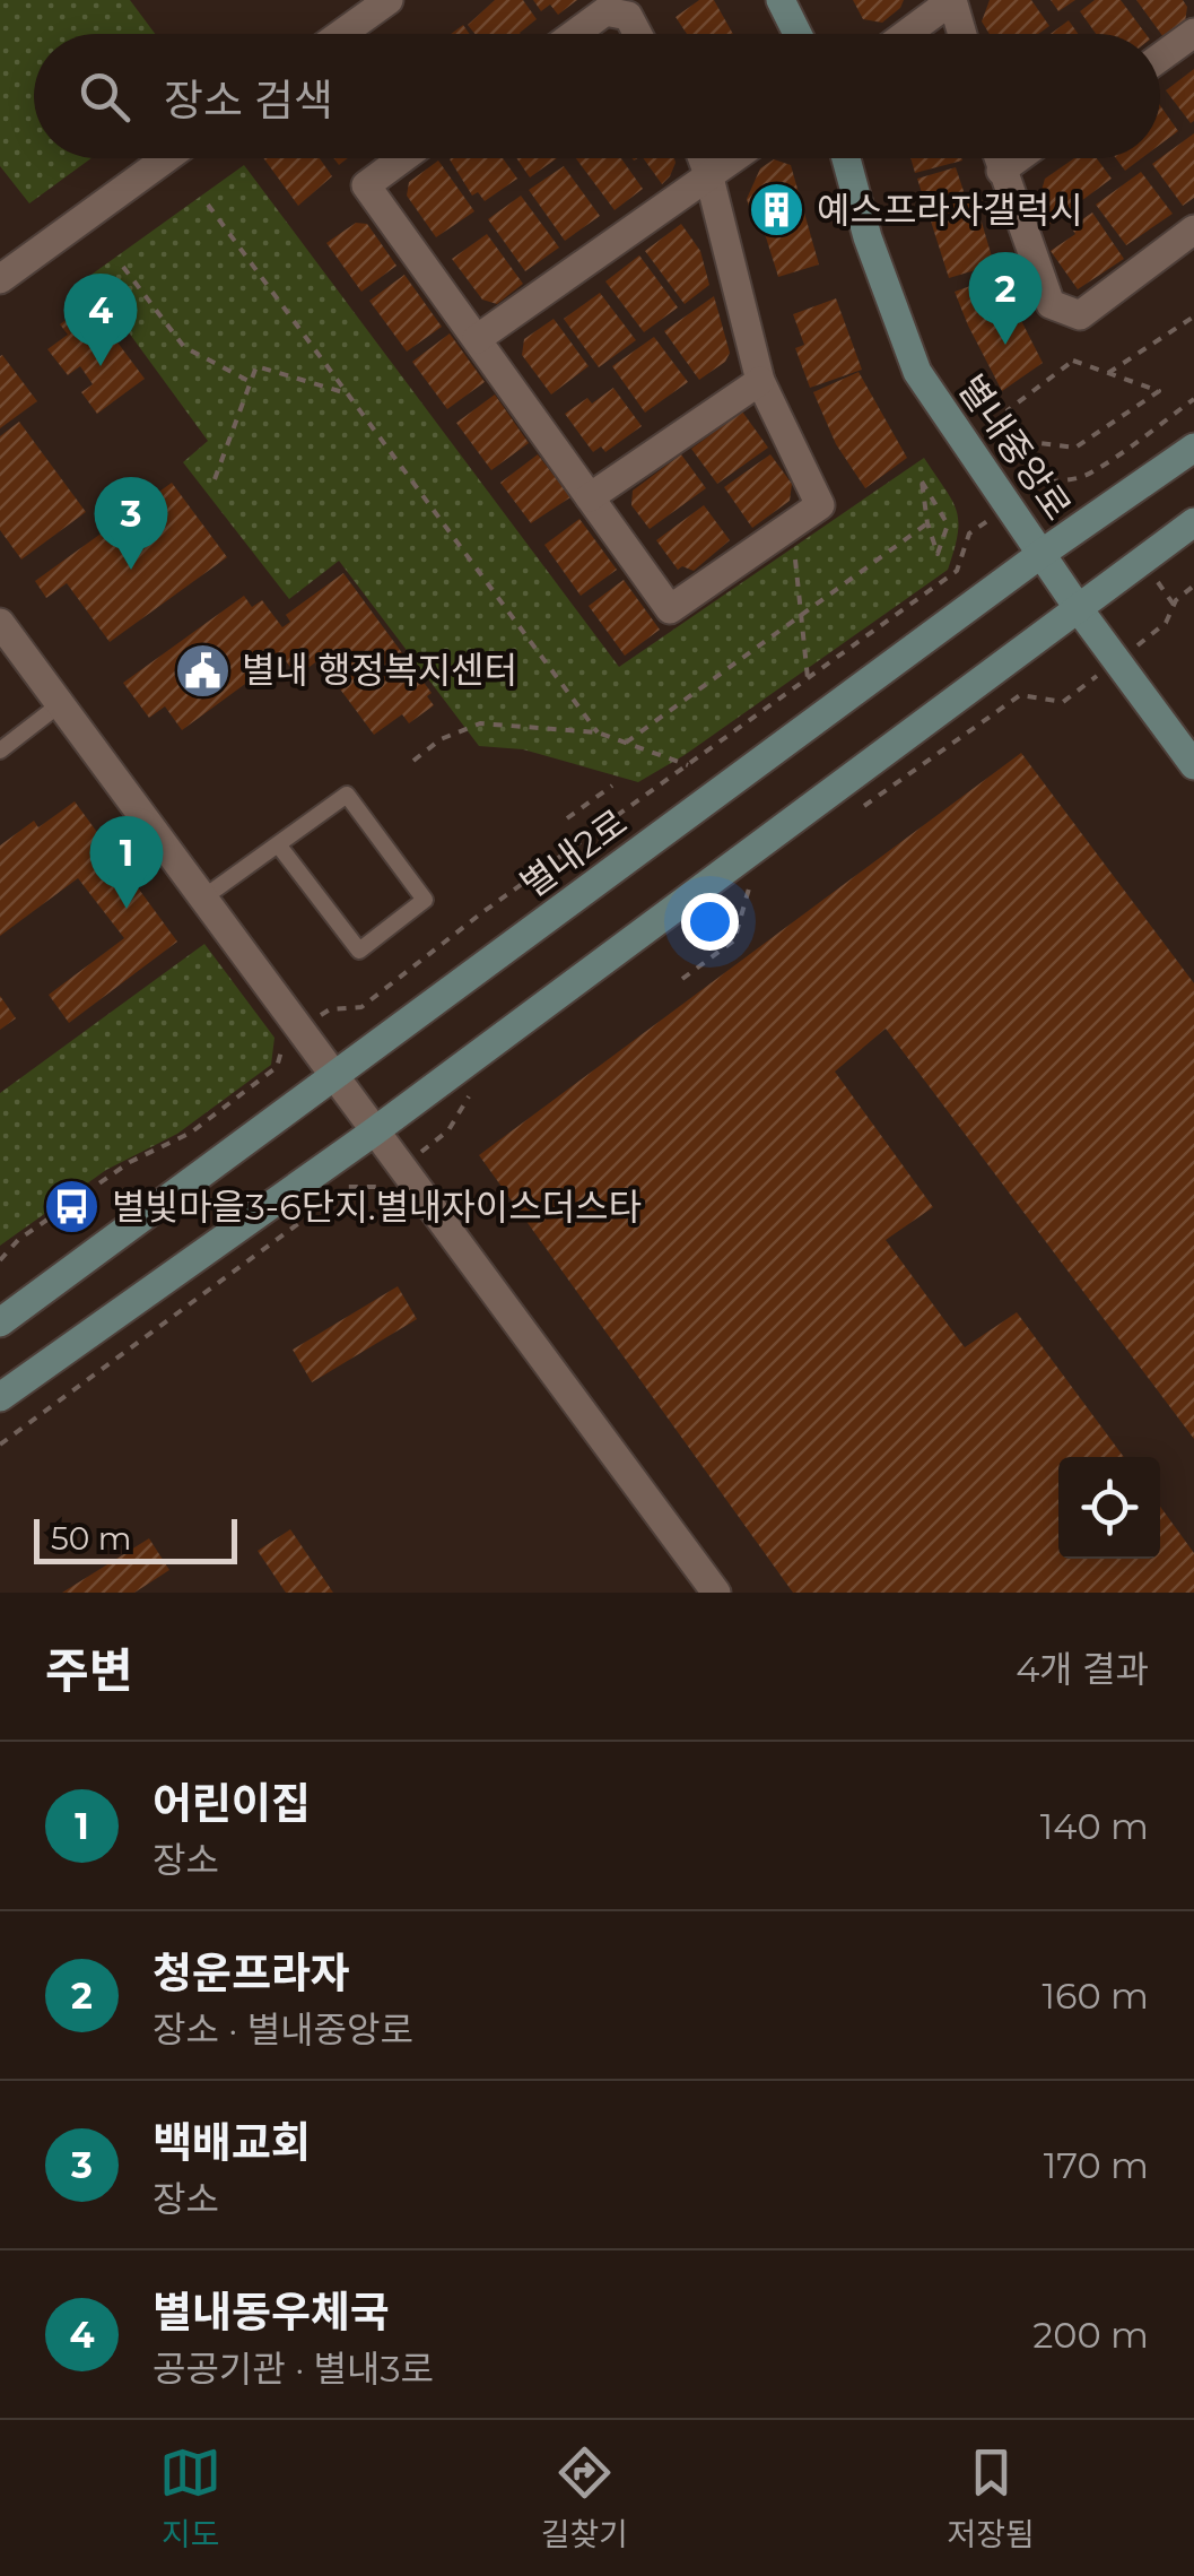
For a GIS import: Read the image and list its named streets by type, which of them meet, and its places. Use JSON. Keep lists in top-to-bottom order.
{
  "streets": {
    "street": ["별내중앙로", "별내2로"]
  },
  "crossings": [
    ["별내중앙로", "별내2로"]
  ],
  "places": {
    "building": ["예스프라자갤럭시"],
    "public building": ["별내 행정복지센터"],
    "bus stop": ["별빛마을3-6단지.별내자이스더스타"]
  },
  "scale_bar": "50 m",
  "page": {
    "search": "장소 검색",
    "pins": [
      "2",
      "4",
      "3",
      "1"
    ],
    "scale": "50 m",
    "heading": ["주변", "4개 결과"],
    "list": [
      {
        "mark": "1",
        "name": "어린이집",
        "note": "장소",
        "value": "140 m"
      },
      {
        "mark": "2",
        "name": "청운프라자",
        "note": "장소 · 별내중앙로",
        "value": "160 m"
      },
      {
        "mark": "3",
        "name": "백배교회",
        "note": "장소",
        "value": "170 m"
      },
      {
        "mark": "4",
        "name": "별내동우체국",
        "note": "공공기관 · 별내3로",
        "value": "200 m"
      }
    ],
    "nav": ["지도", "길찾기", "저장됨"]
  }
}
